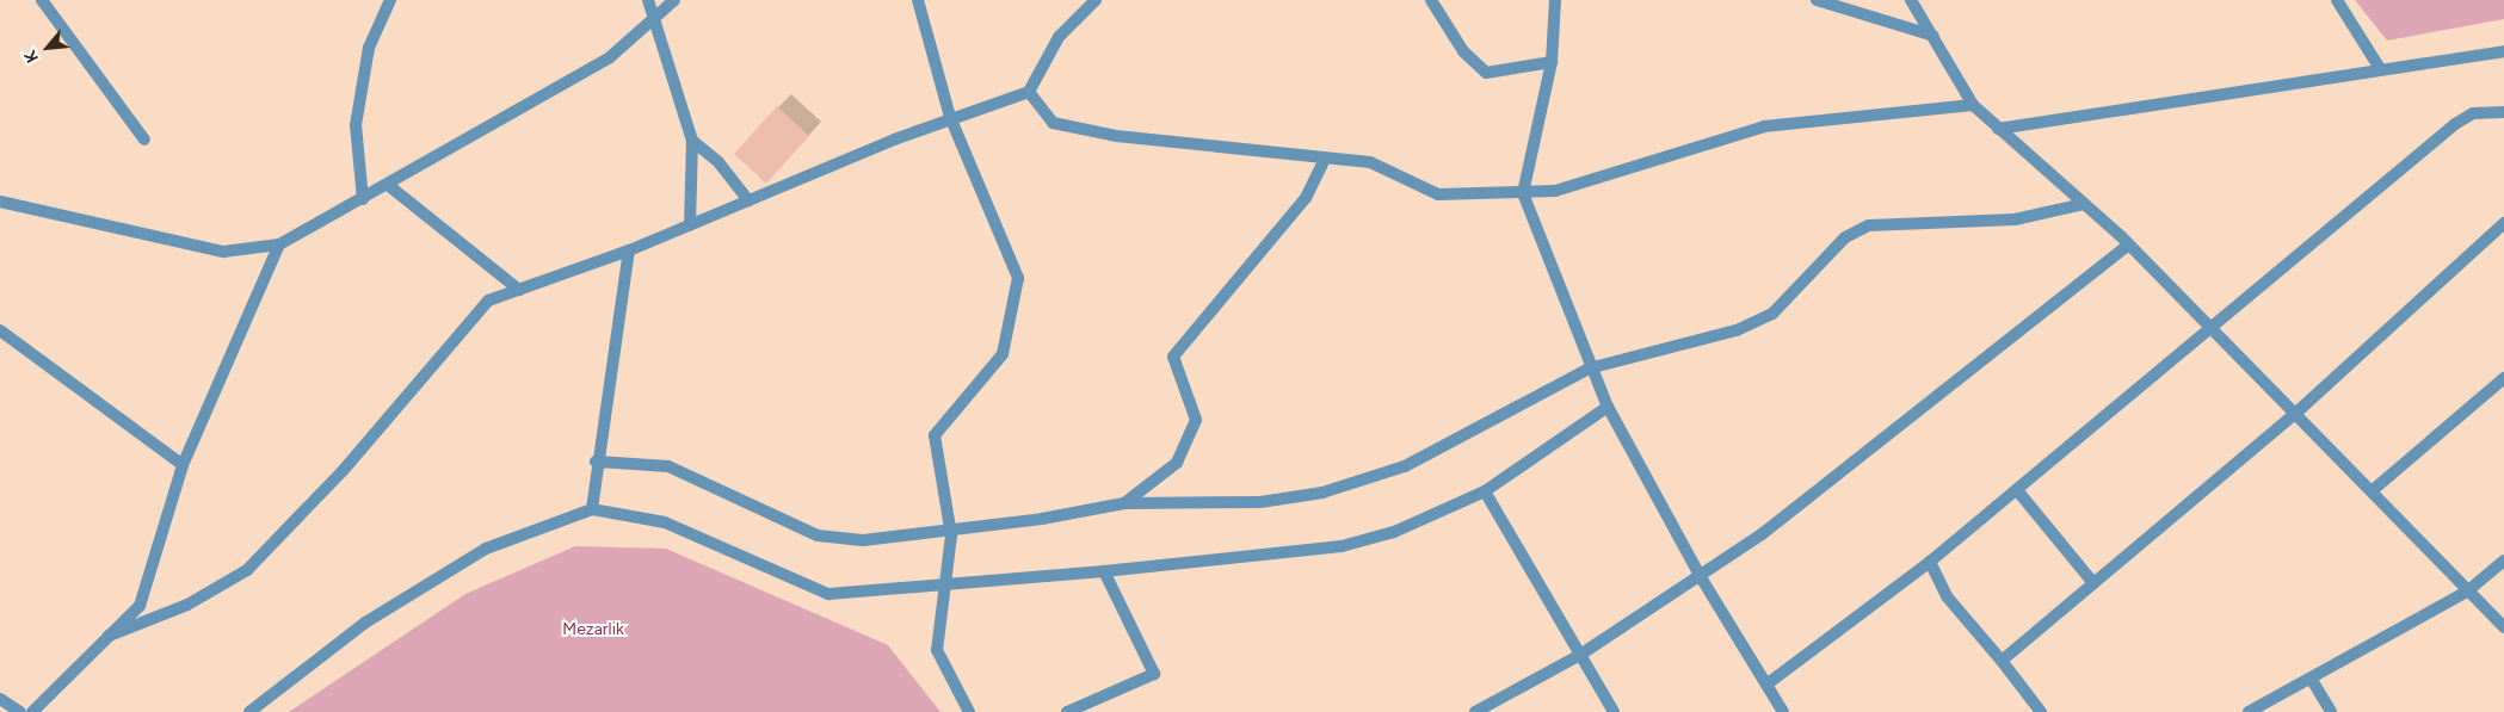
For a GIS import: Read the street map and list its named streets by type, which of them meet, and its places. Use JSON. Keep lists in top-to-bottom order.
{
  "parks": ["Mezarlık"],
  "north": "bottom left"
}
